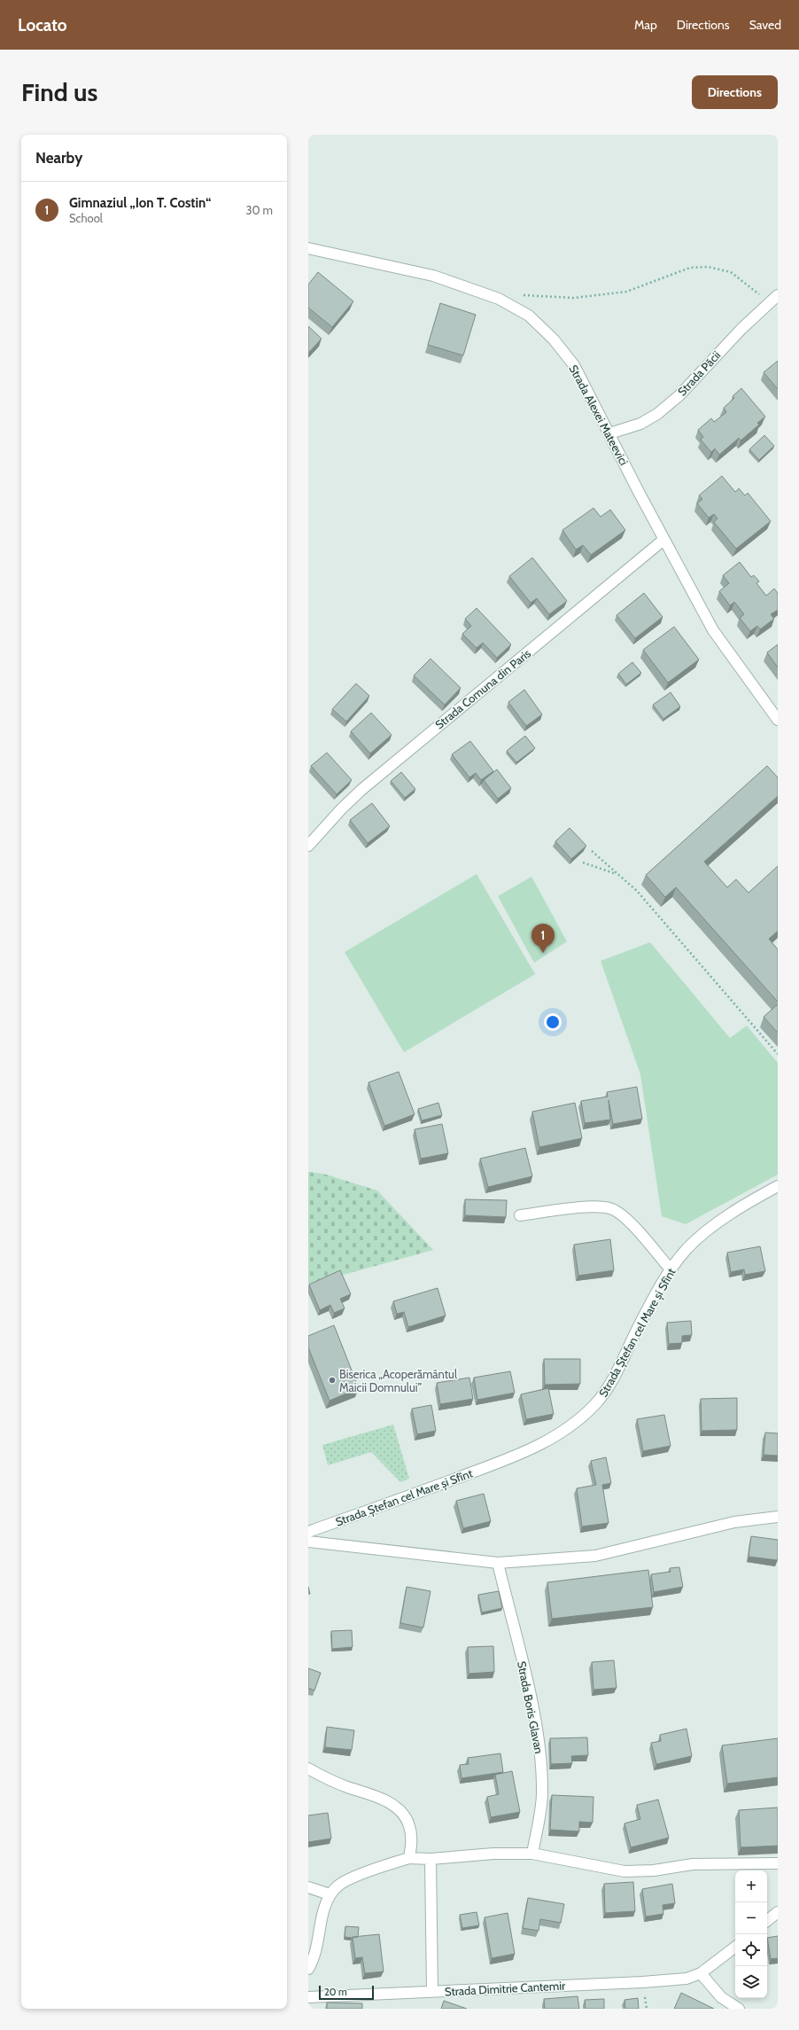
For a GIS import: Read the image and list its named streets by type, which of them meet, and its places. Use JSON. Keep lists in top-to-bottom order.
{
  "streets": {
    "street": [
      "Strada Păcii",
      "Strada Alexei Mateevici",
      "Strada Comuna din Paris",
      "Strada Ștefan cel Mare și Sfînt",
      "Strada Boris Glavan",
      "Strada Dimitrie Cantemir"
    ]
  },
  "crossings": [
    ["Strada Păcii", "Strada Alexei Mateevici"],
    ["Strada Alexei Mateevici", "Strada Comuna din Paris"]
  ],
  "places": ["Biserica „Acoperământul Maicii Domnului”"],
  "scale_bar": "20 m",
  "page": {
    "header": "Locato",
    "nav": ["Map", "Directions", "Saved"],
    "buttons": "Directions",
    "title": "Find us",
    "heading": "Nearby",
    "list": [
      {
        "mark": "1",
        "name": "Gimnaziul „Ion T. Costin“",
        "note": "School",
        "value": "30 m"
      }
    ],
    "pins": "1",
    "map_buttons": ["+", "−"],
    "scale": "20 m"
  }
}
